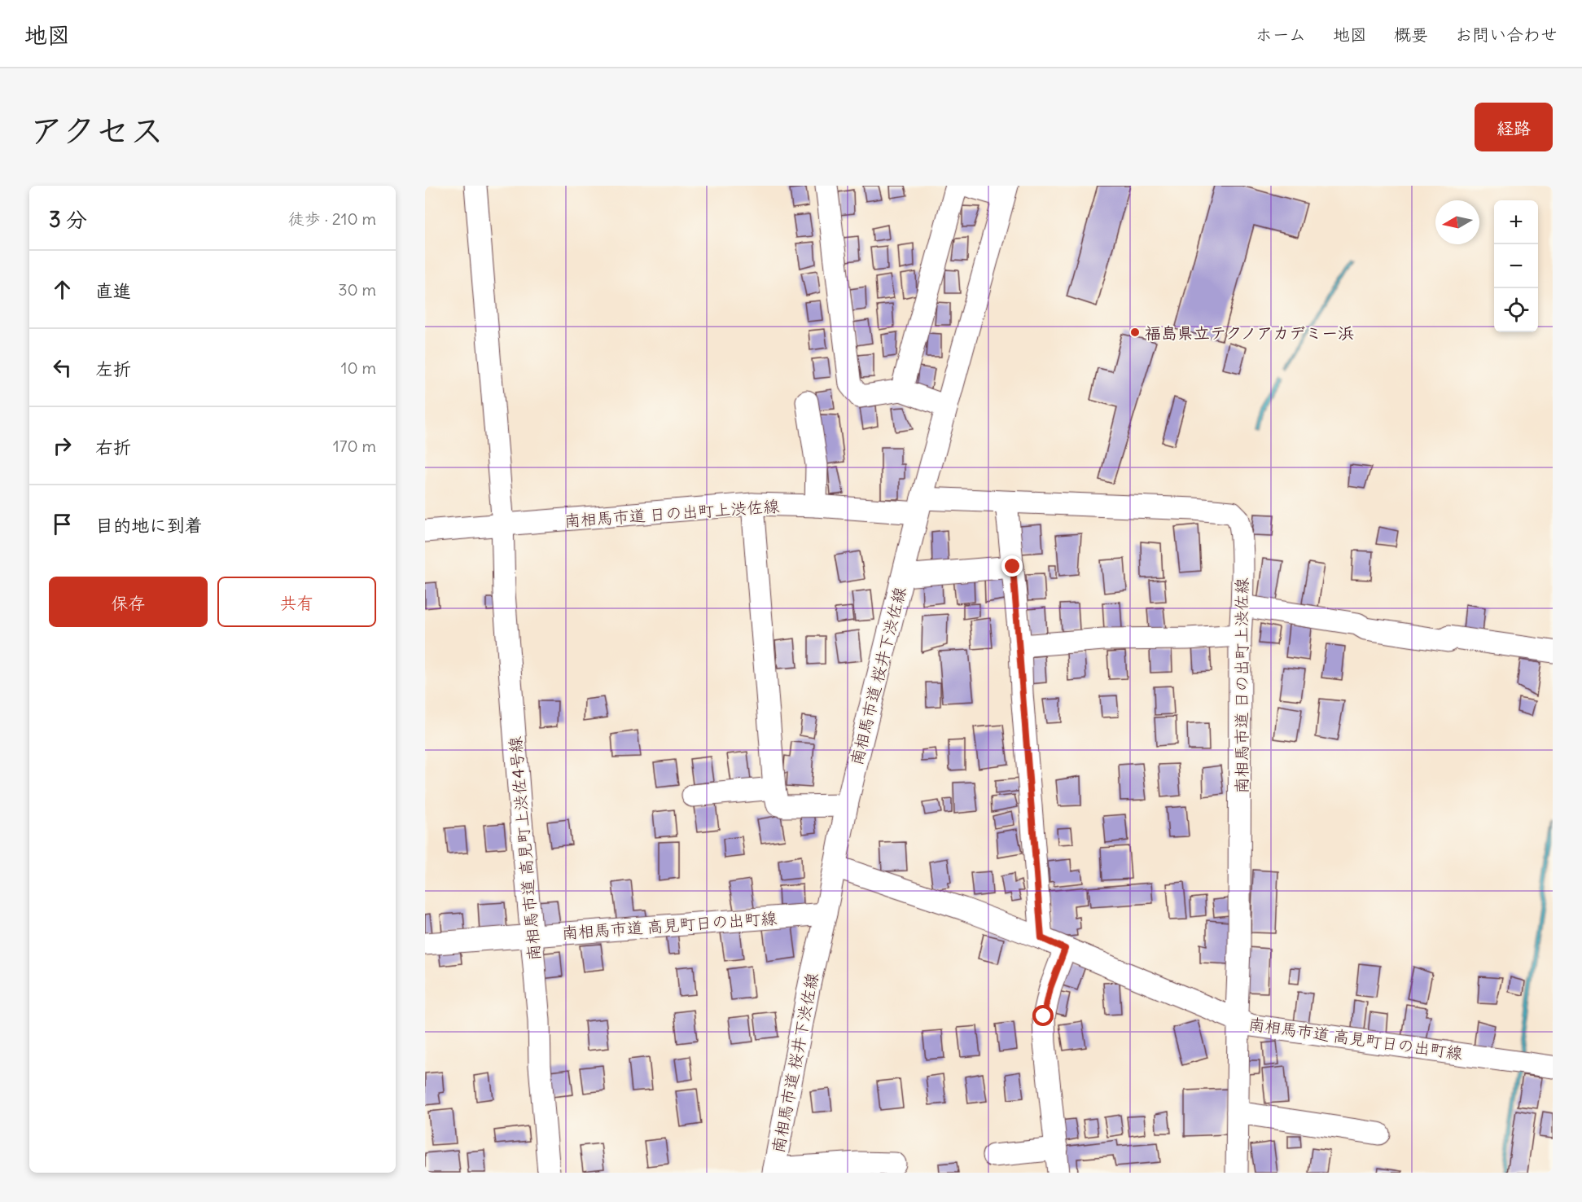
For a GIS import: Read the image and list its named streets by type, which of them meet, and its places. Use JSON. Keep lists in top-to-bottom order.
{
  "streets": {
    "street": [
      "南相馬市道 日の出町上渋佐線",
      "南相馬市道 桜井下渋佐線",
      "南相馬市道 高見町上渋佐4号線",
      "南相馬市道 高見町日の出町線"
    ]
  },
  "crossings": [
    ["南相馬市道 日の出町上渋佐線", "南相馬市道 桜井下渋佐線"],
    ["南相馬市道 日の出町上渋佐線", "南相馬市道 高見町上渋佐4号線"],
    ["南相馬市道 日の出町上渋佐線", "南相馬市道 高見町日の出町線"],
    ["南相馬市道 桜井下渋佐線", "南相馬市道 高見町日の出町線"],
    ["南相馬市道 高見町上渋佐4号線", "南相馬市道 高見町日の出町線"]
  ],
  "places": ["福島県立テクノアカデミー浜"],
  "north": "left",
  "page": {
    "header": "地図",
    "nav": [
      "ホーム",
      "地図",
      "概要",
      "お問い合わせ"
    ],
    "title": "アクセス",
    "buttons": [
      "経路",
      ["保存", "共有"]
    ],
    "heading": ["3 分", "徒歩 · 210 m"],
    "map_buttons": ["+", "−"],
    "list": [
      ["直進", "30 m"],
      ["左折", "10 m"],
      ["右折", "170 m"],
      "目的地に到着"
    ]
  }
}
